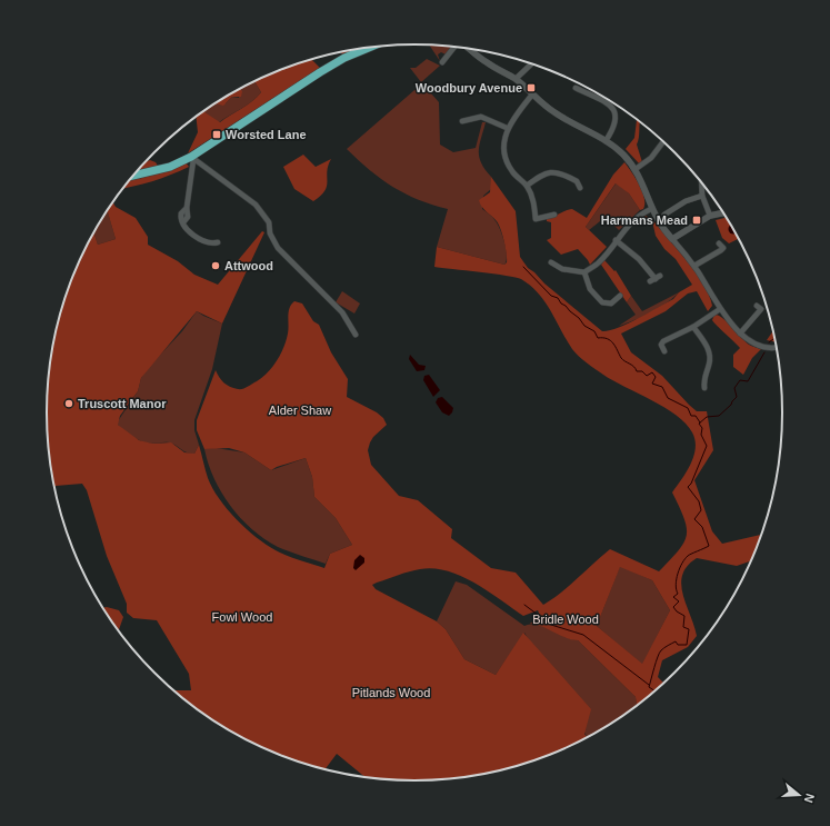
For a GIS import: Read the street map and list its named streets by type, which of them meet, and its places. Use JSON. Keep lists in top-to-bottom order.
{
  "parks": [
    "Alder Shaw",
    "Fowl Wood",
    "Bridle Wood",
    "Pitlands Wood"
  ],
  "places": {
    "transit": ["Woodbury Avenue", "Worsted Lane", "Harmans Mead"],
    "other": ["Attwood", "Truscott Manor"]
  },
  "north": "right"
}
